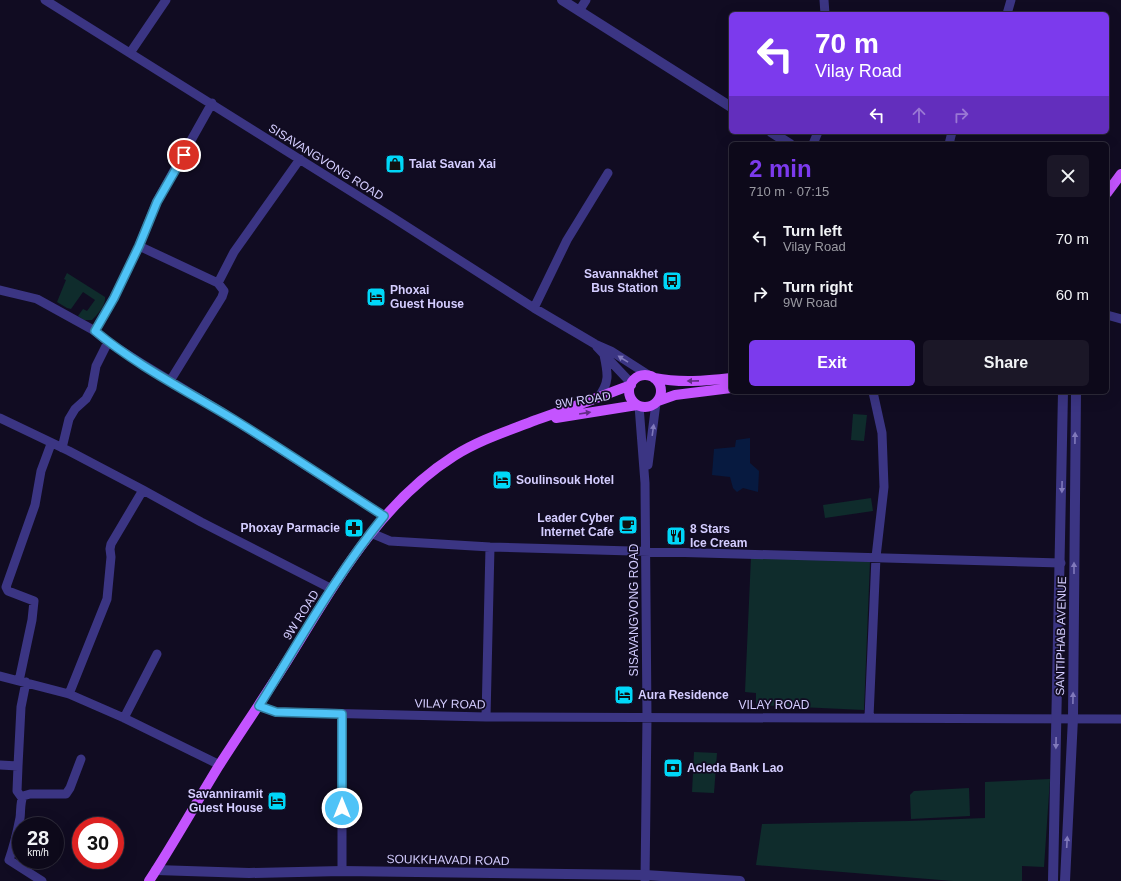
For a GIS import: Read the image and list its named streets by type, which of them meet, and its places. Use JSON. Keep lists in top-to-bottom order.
{
  "streets": {
    "main road": ["9W ROAD"],
    "street": [
      "SISAVANGVONG ROAD",
      "SANTIPHAB AVENUE",
      "VILAY ROAD",
      "SOUKKHAVADI ROAD"
    ]
  },
  "crossings": [
    ["SISAVANGVONG ROAD", "9W ROAD"],
    ["SISAVANGVONG ROAD", "VILAY ROAD"],
    ["SISAVANGVONG ROAD", "SOUKKHAVADI ROAD"],
    ["9W ROAD", "VILAY ROAD"],
    ["9W ROAD", "SOUKKHAVADI ROAD"],
    ["SANTIPHAB AVENUE", "VILAY ROAD"]
  ],
  "places": {
    "shop": ["Talat Savan Xai"],
    "bus stop": ["Savannakhet Bus Station"],
    "hotel": [
      "Phoxai Guest House",
      "Soulinsouk Hotel",
      "Aura Residence",
      "Savanniramit Guest House"
    ],
    "cafe": ["Leader Cyber Internet Cafe"],
    "pharmacy": ["Phoxay Parmacie"],
    "restaurant": ["8 Stars Ice Cream"],
    "bank": ["Acleda Bank Lao"]
  },
  "page": {
    "turn": ["70 m", "Vilay Road"],
    "heading": ["2 min", "710 m · 07:15"],
    "list": [
      {
        "name": "Turn left",
        "note": "Vilay Road",
        "value": "70 m"
      },
      {
        "name": "Turn right",
        "note": "9W Road",
        "value": "60 m"
      }
    ],
    "buttons": ["Exit", "Share"],
    "speed": "28 km/h",
    "limit": "30"
  }
}
